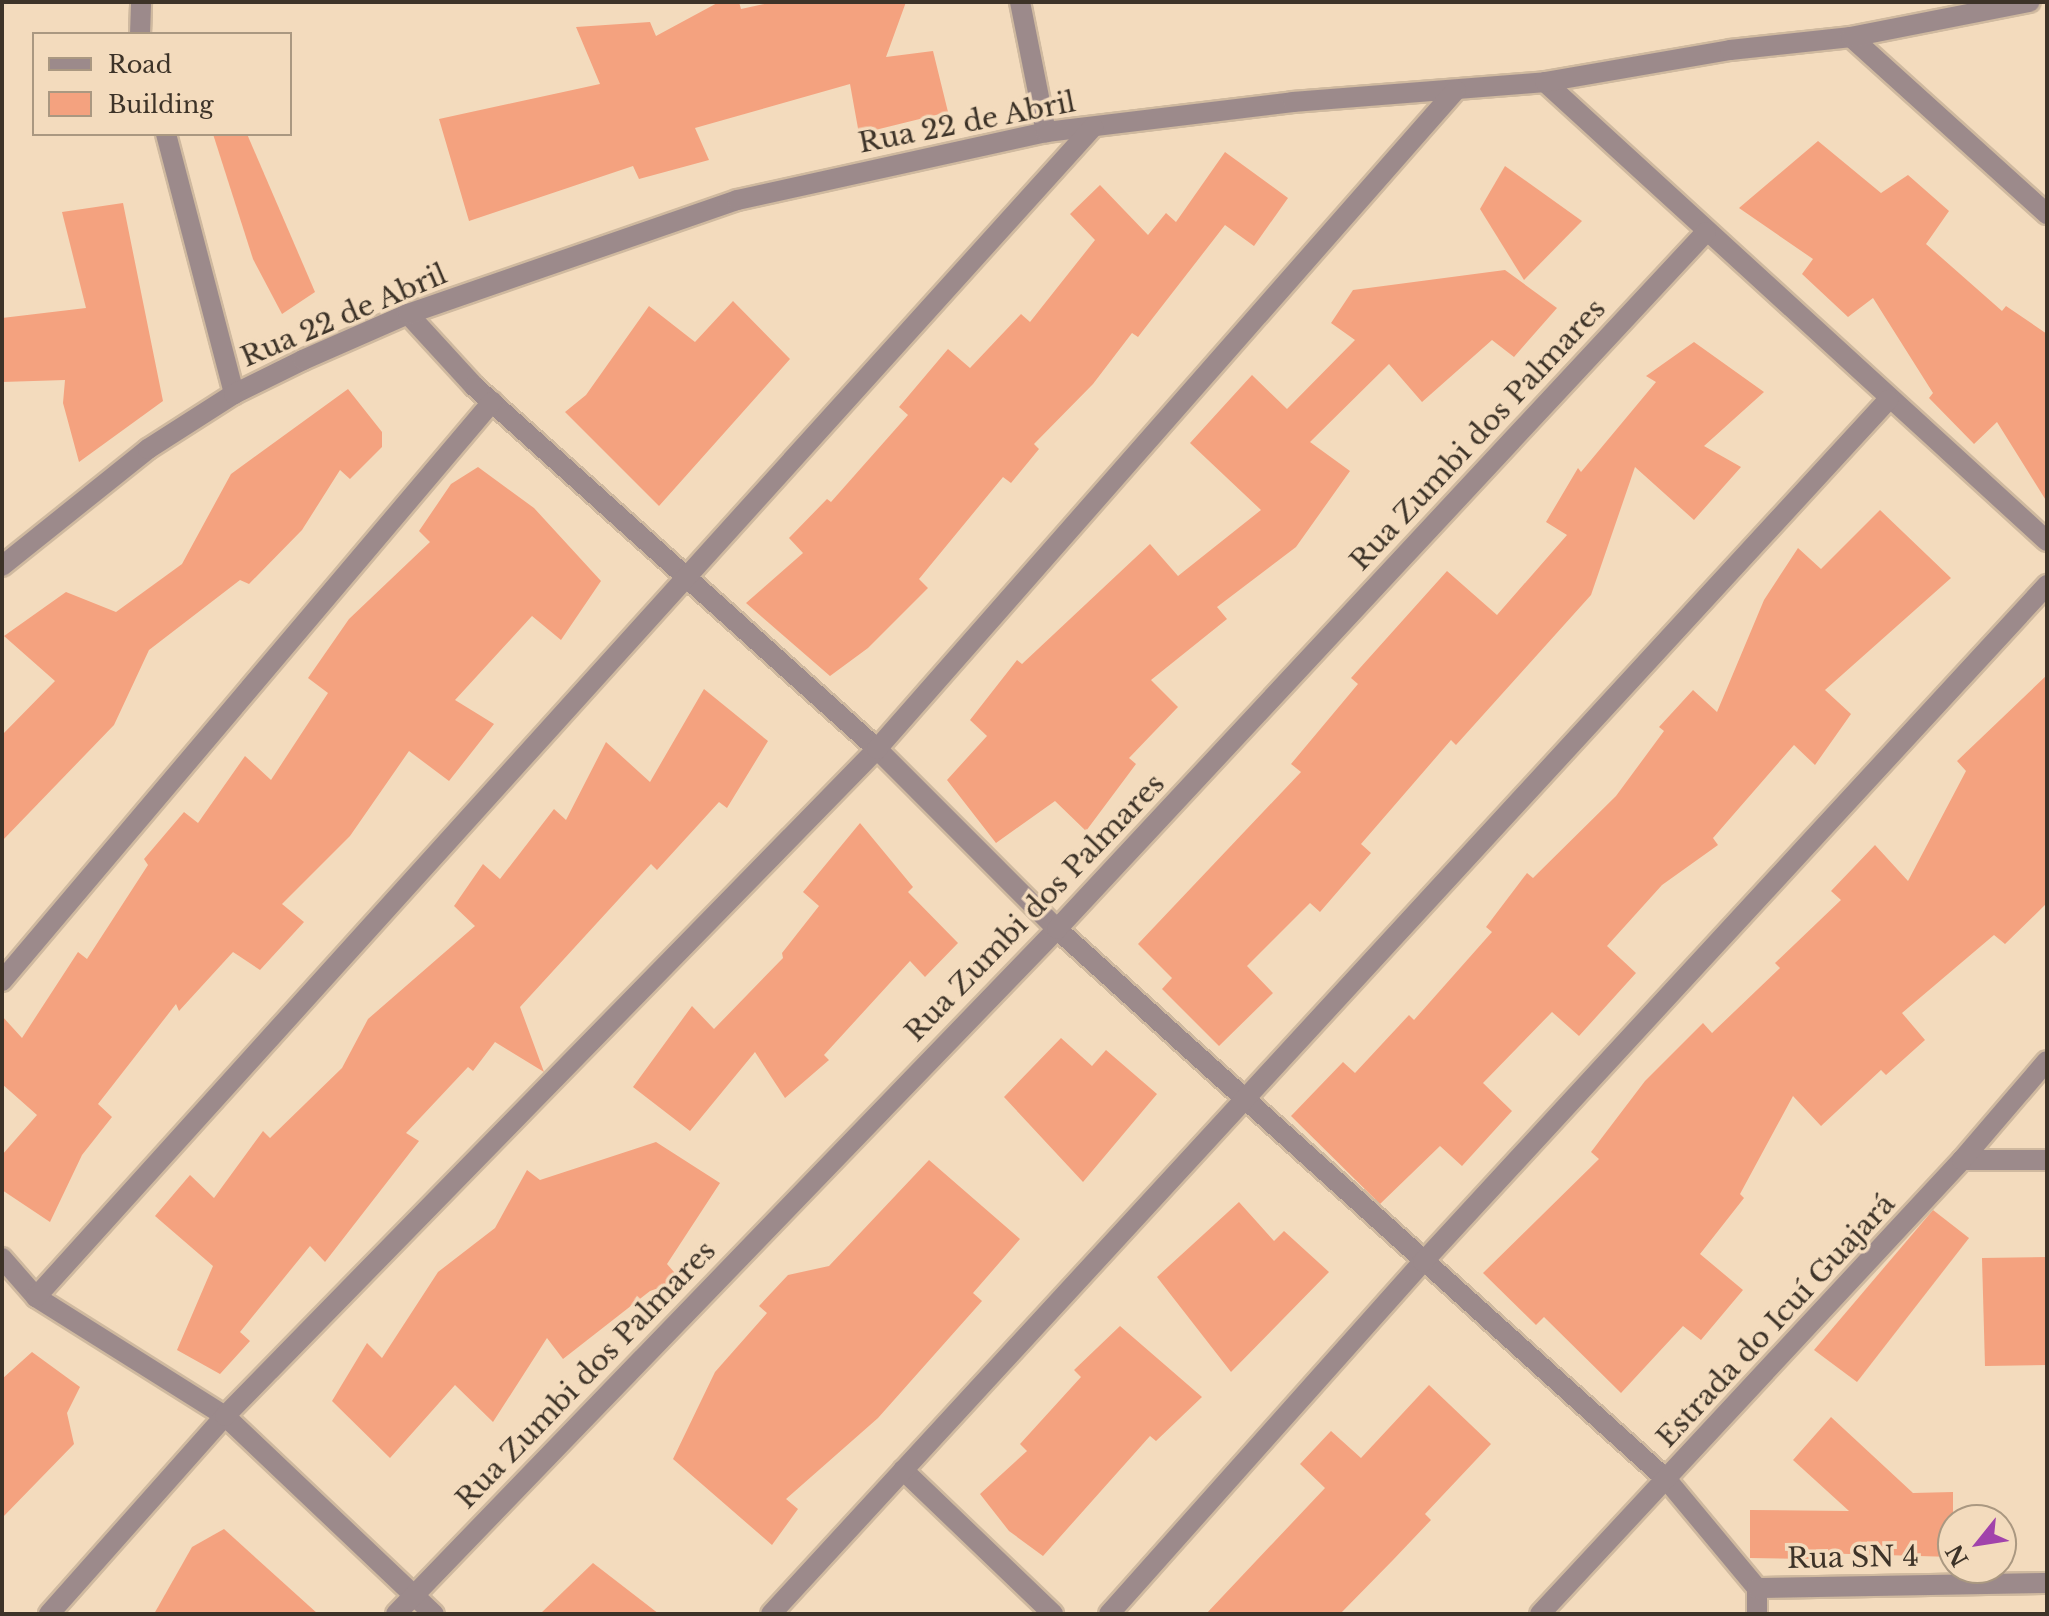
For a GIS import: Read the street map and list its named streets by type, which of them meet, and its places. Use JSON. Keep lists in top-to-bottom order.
{
  "streets": {
    "street": [
      "Rua 22 de Abril",
      "Rua Zumbi dos Palmares",
      "Estrada do Icuí Guajará",
      "Rua SN 4"
    ]
  },
  "legend": ["Road", "Building"],
  "north": "bottom left"
}
